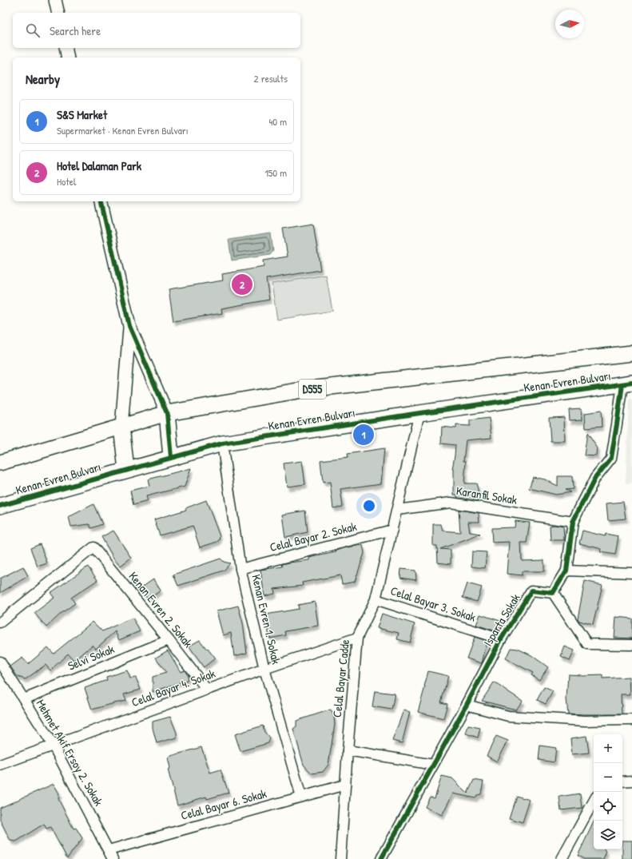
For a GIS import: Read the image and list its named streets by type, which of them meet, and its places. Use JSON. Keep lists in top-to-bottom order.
{
  "streets": {
    "main road": ["Kenan Evren Bulvarı", "D555"],
    "street": [
      "Karanfil Sokak",
      "Celal Bayar 2. Sokak",
      "Celal Bayar 3. Sokak",
      "Kenan Evren 2. Sokak",
      "Kenan Evren 1. Sokak",
      "Isparta Sokak",
      "Selvi Sokak",
      "Celal Bayar Cadde",
      "Celal Bayar 4. Sokak",
      "Mehmet Akif Ersoy 2. Sokak",
      "Celal Bayar 6. Sokak"
    ]
  },
  "crossings": [
    ["Kenan Evren Bulvarı", "Kenan Evren 1. Sokak"],
    ["Kenan Evren Bulvarı", "Celal Bayar Cadde"],
    ["Karanfil Sokak", "Celal Bayar Cadde"],
    ["Celal Bayar 2. Sokak", "Kenan Evren 1. Sokak"],
    ["Celal Bayar 2. Sokak", "Celal Bayar Cadde"],
    ["Celal Bayar 3. Sokak", "Isparta Sokak"],
    ["Celal Bayar 3. Sokak", "Celal Bayar Cadde"],
    ["Kenan Evren 2. Sokak", "Selvi Sokak"],
    ["Kenan Evren 2. Sokak", "Celal Bayar 4. Sokak"],
    ["Kenan Evren 1. Sokak", "Celal Bayar 4. Sokak"],
    ["Kenan Evren 1. Sokak", "Celal Bayar 6. Sokak"],
    ["Selvi Sokak", "Mehmet Akif Ersoy 2. Sokak"],
    ["Celal Bayar Cadde", "Celal Bayar 4. Sokak"],
    ["Celal Bayar Cadde", "Celal Bayar 6. Sokak"],
    ["Celal Bayar 4. Sokak", "Mehmet Akif Ersoy 2. Sokak"],
    ["Mehmet Akif Ersoy 2. Sokak", "Celal Bayar 6. Sokak"]
  ],
  "north": "right",
  "page": {
    "search": "Search here",
    "heading": ["Nearby", "2 results"],
    "list": [
      {
        "mark": "1",
        "name": "S&S Market",
        "note": "Supermarket · Kenan Evren Bulvarı",
        "value": "40 m"
      },
      {
        "mark": "2",
        "name": "Hotel Dalaman Park",
        "note": "Hotel",
        "value": "150 m"
      }
    ],
    "pins": ["2", "1"],
    "map_buttons": ["+", "−"]
  }
}
